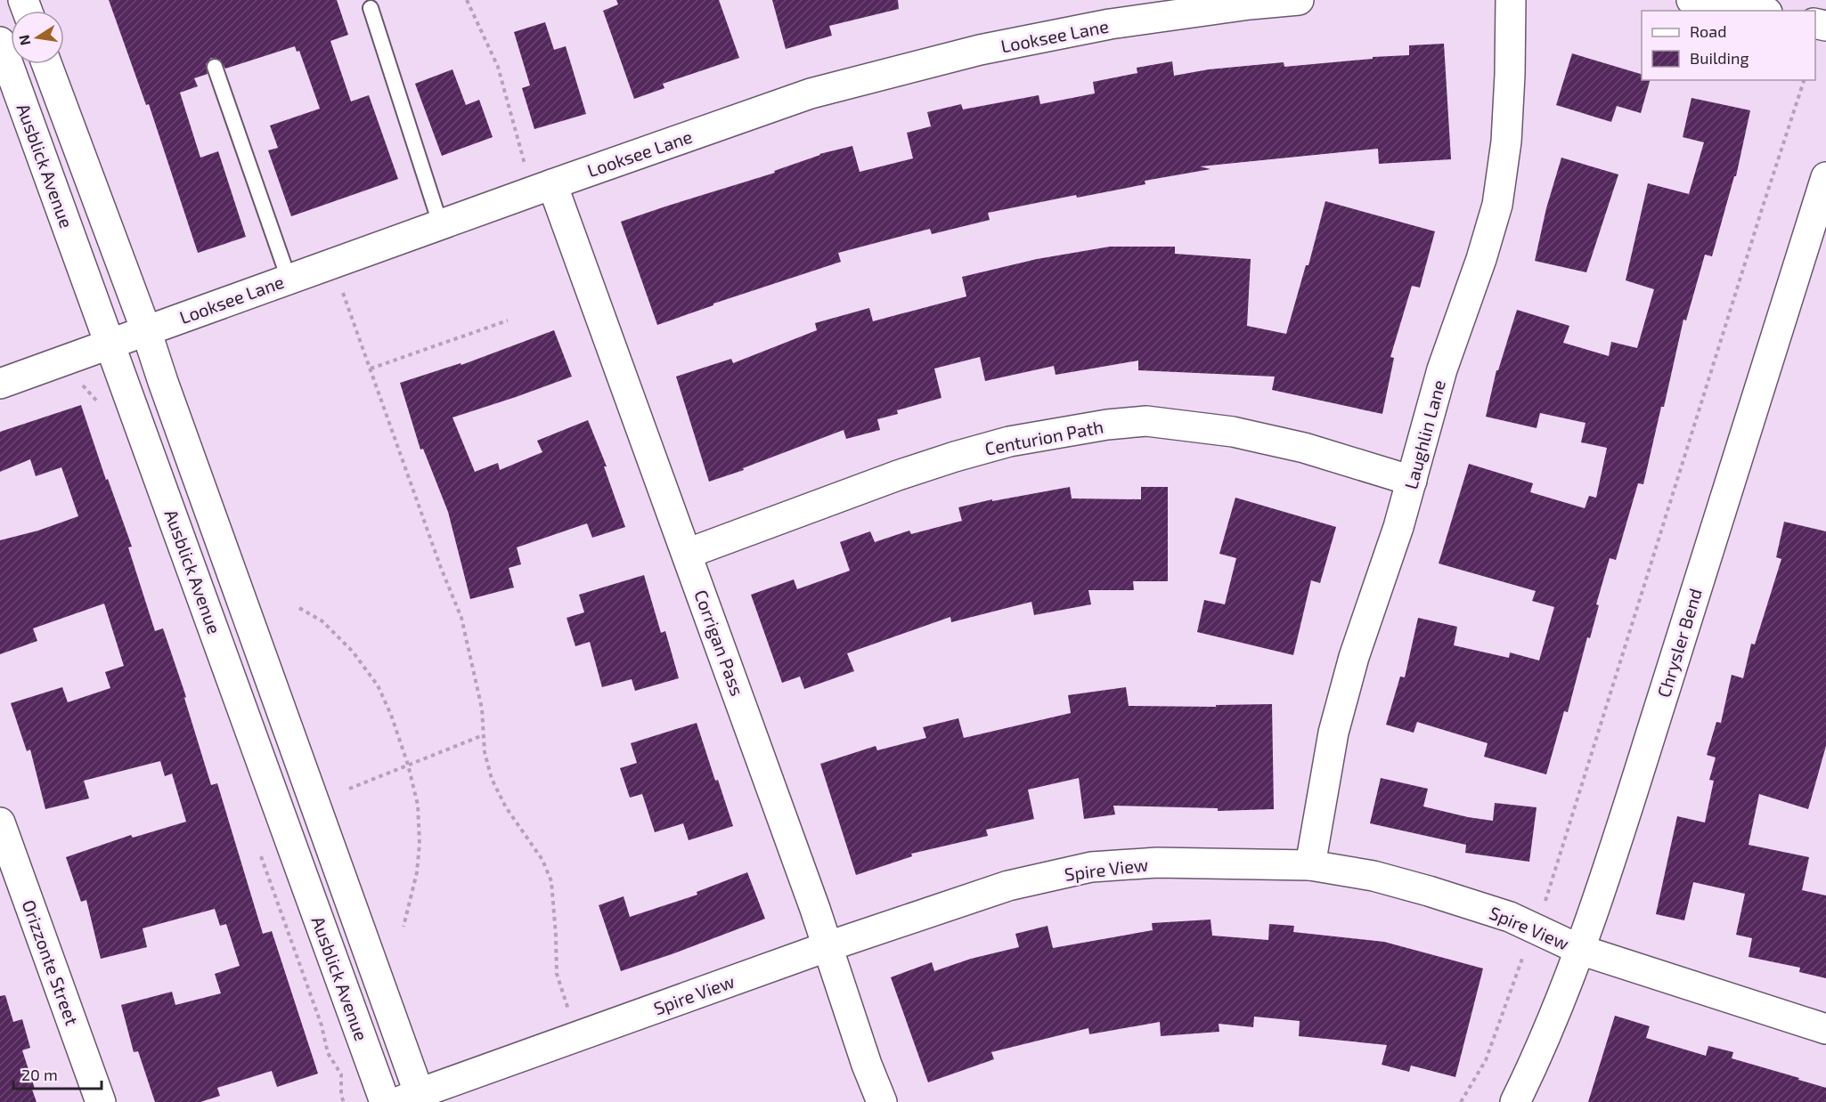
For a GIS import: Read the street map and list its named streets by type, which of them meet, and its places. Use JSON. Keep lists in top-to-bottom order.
{
  "streets": {
    "street": [
      "Looksee Lane",
      "Ausblick Avenue",
      "Laughlin Lane",
      "Centurion Path",
      "Corrigan Pass",
      "Chrysler Bend",
      "Spire View",
      "Orizzonte Street"
    ]
  },
  "crossings": [
    ["Looksee Lane", "Ausblick Avenue"],
    ["Looksee Lane", "Corrigan Pass"],
    ["Ausblick Avenue", "Spire View"],
    ["Laughlin Lane", "Centurion Path"],
    ["Laughlin Lane", "Spire View"],
    ["Centurion Path", "Corrigan Pass"],
    ["Corrigan Pass", "Spire View"],
    ["Chrysler Bend", "Spire View"]
  ],
  "legend": ["Road", "Building"],
  "scale_bar": "20 m",
  "north": "left"
}
